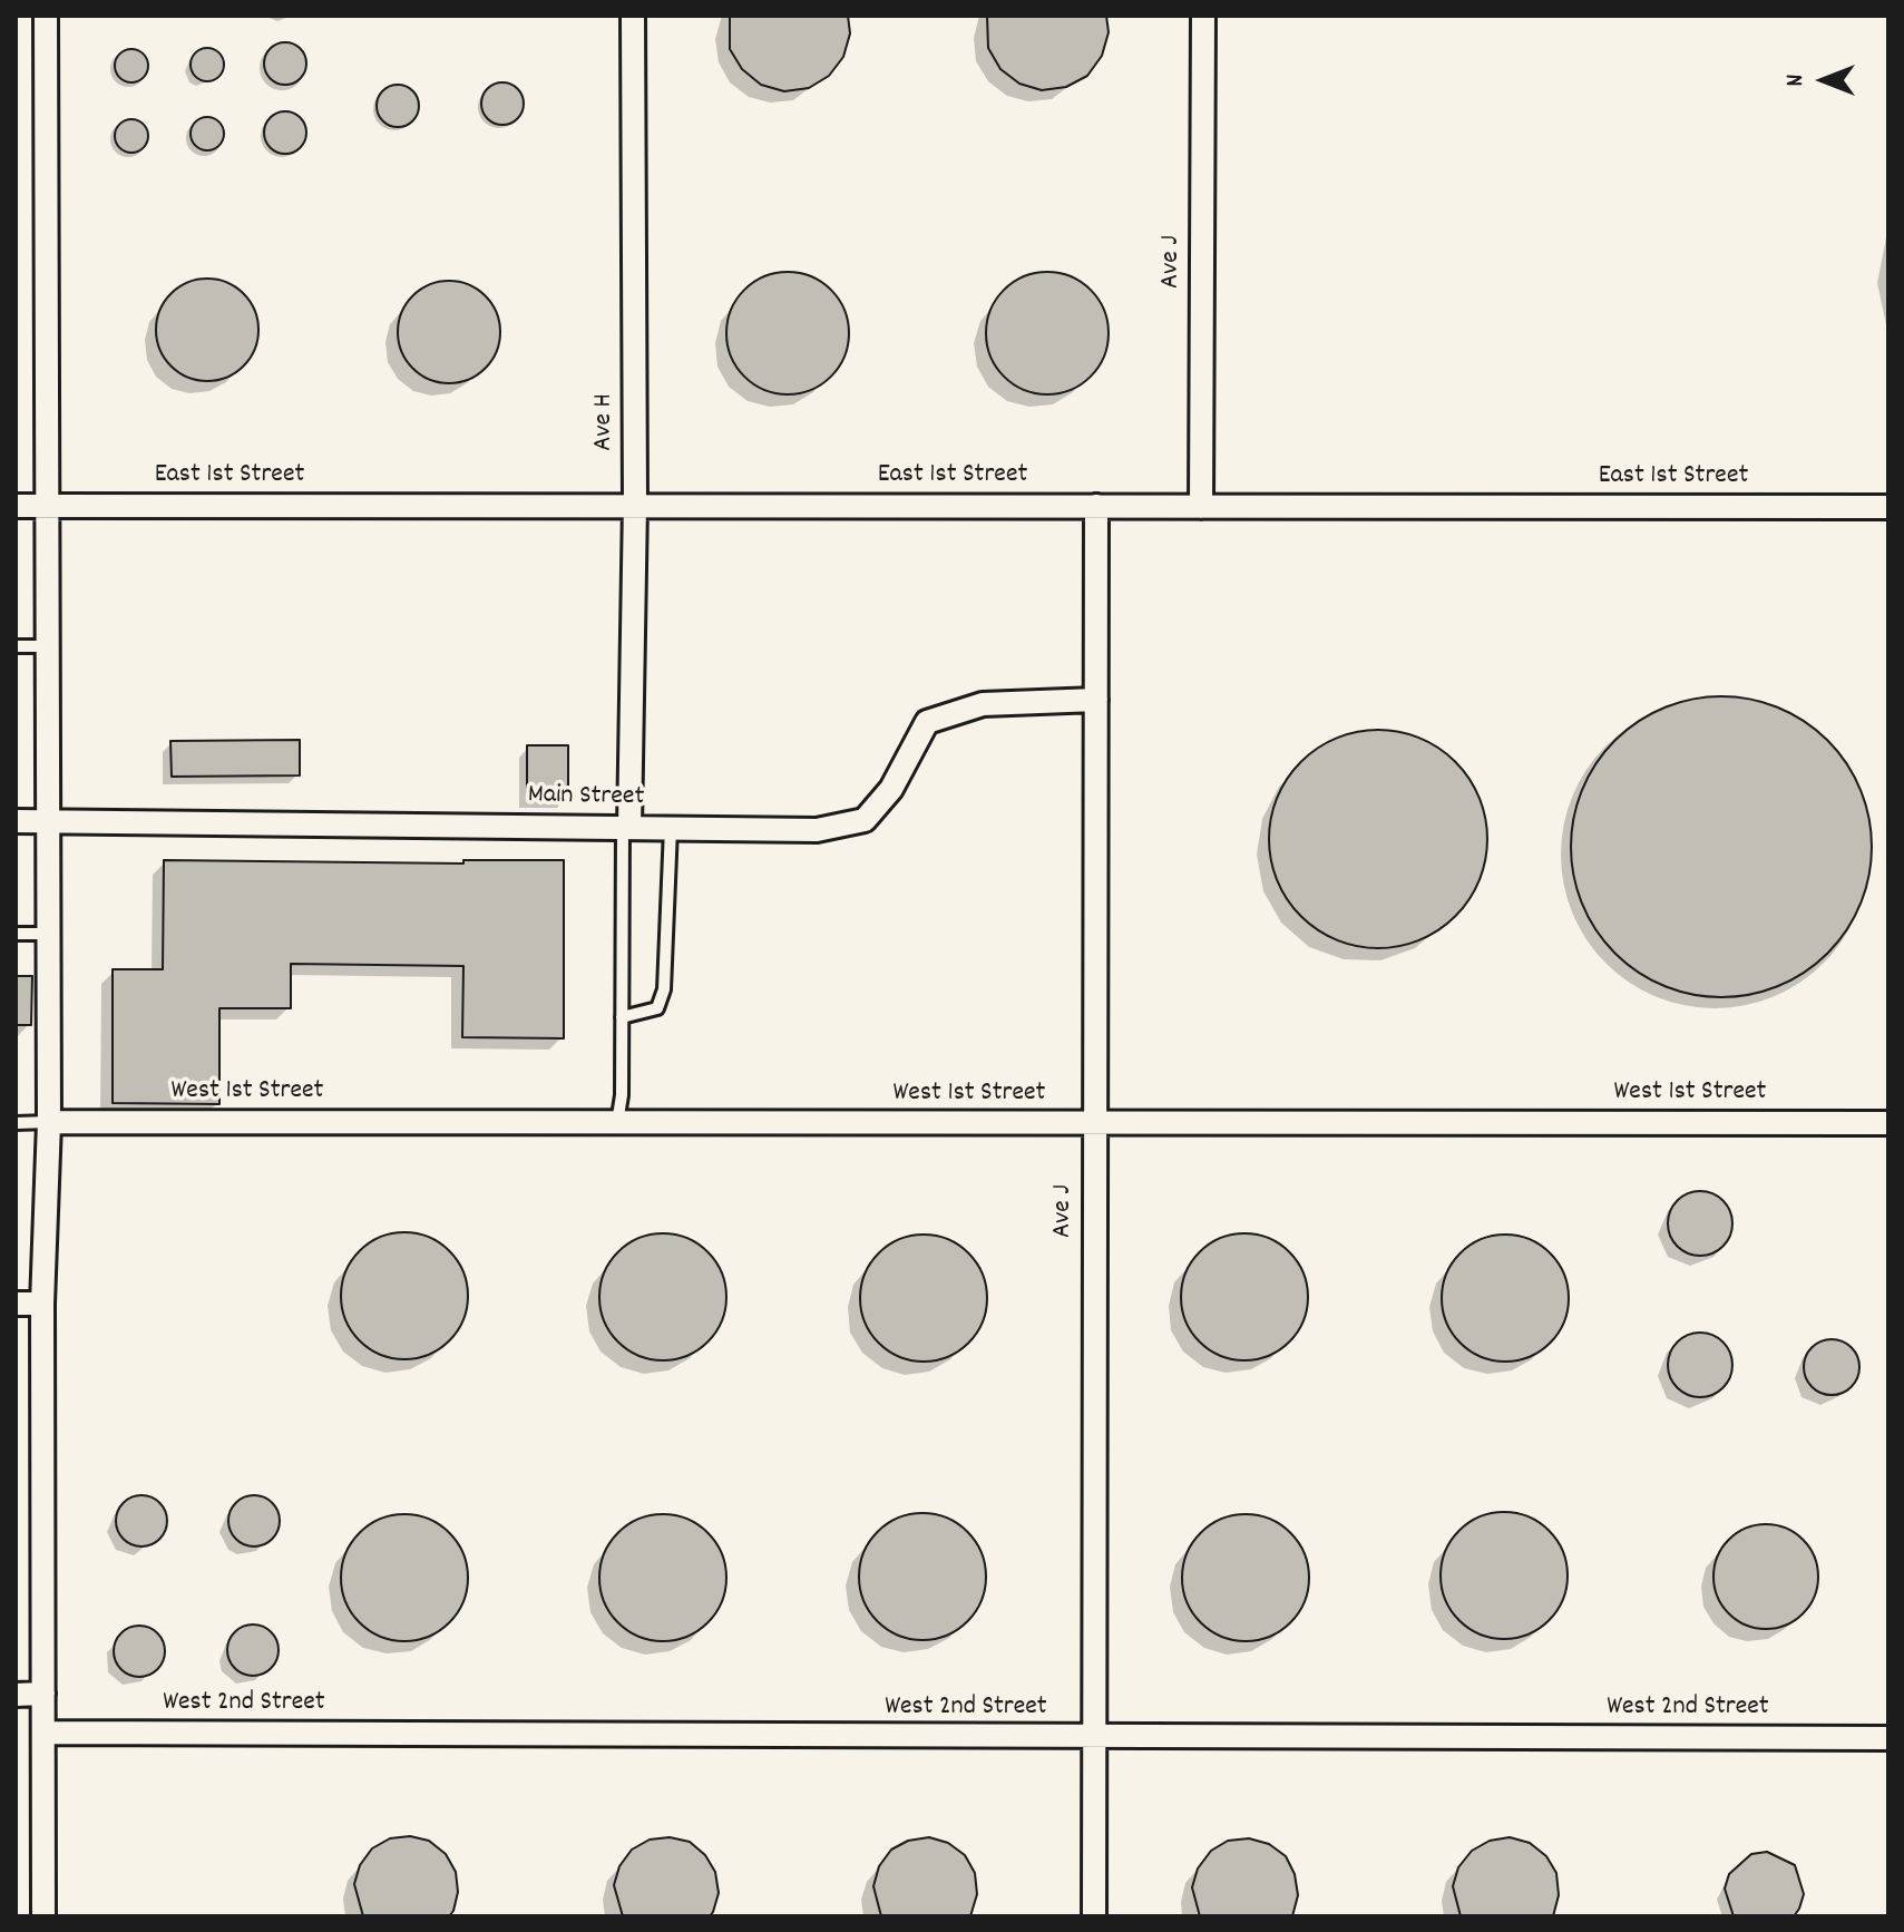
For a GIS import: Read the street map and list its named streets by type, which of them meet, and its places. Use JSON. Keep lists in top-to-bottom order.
{
  "streets": {
    "street": [
      "Ave J",
      "Ave H",
      "East 1st Street",
      "Main Street",
      "West 1st Street",
      "West 2nd Street"
    ]
  },
  "crossings": [
    ["Ave J", "East 1st Street"],
    ["Ave J", "Main Street"],
    ["Ave J", "West 1st Street"],
    ["Ave J", "West 2nd Street"],
    ["Ave H", "East 1st Street"],
    ["Ave H", "Main Street"]
  ],
  "north": "left"
}
